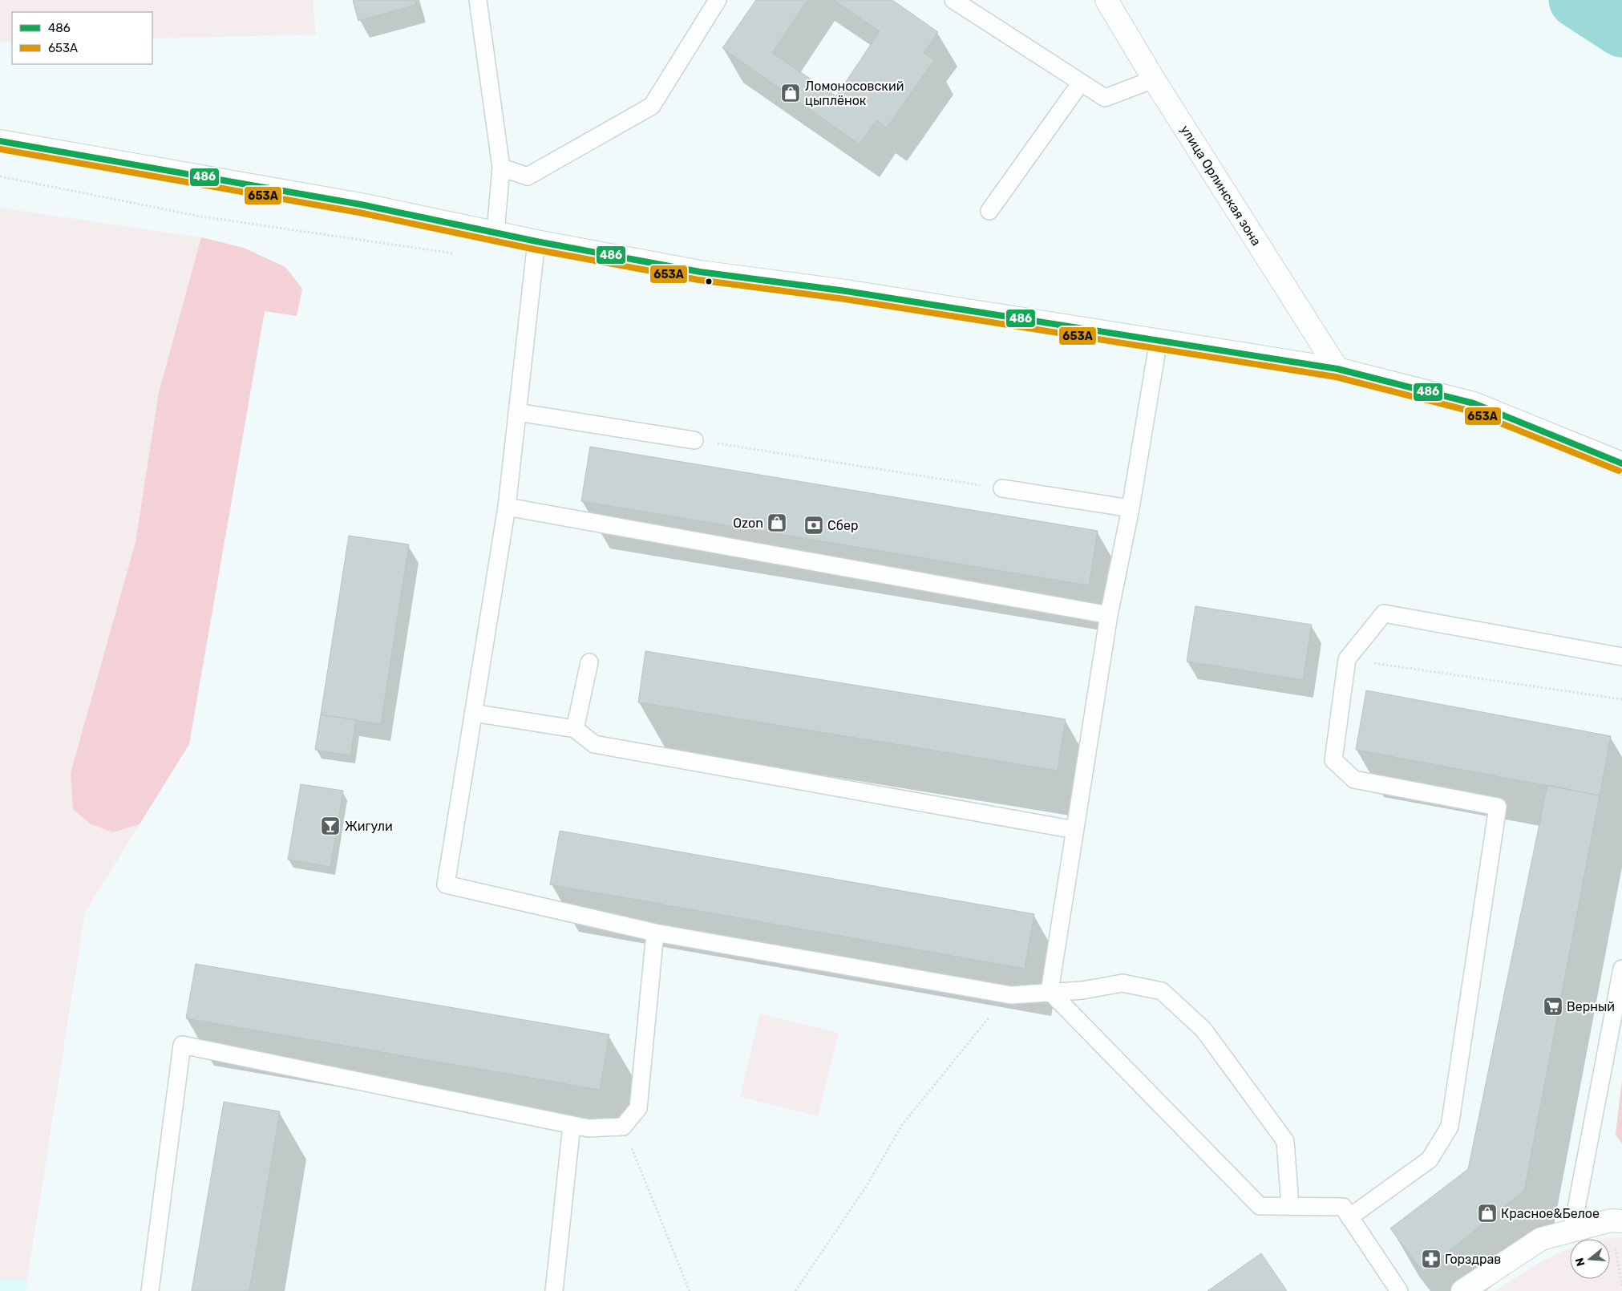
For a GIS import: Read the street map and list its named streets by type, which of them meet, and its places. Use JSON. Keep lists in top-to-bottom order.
{
  "streets": {
    "main road": ["улица Орлинская зона"]
  },
  "places": {
    "shop": ["Ломоносовский цыплёнок", "Ozon", "Красное&Белое"],
    "bank": ["Сбер"],
    "bar": ["Жигули"],
    "supermarket": ["Верный"],
    "pharmacy": ["Горздрав"]
  },
  "lines": ["transit line 486", "transit line 653А"],
  "legend": ["486", "653А"],
  "north": "left"
}
